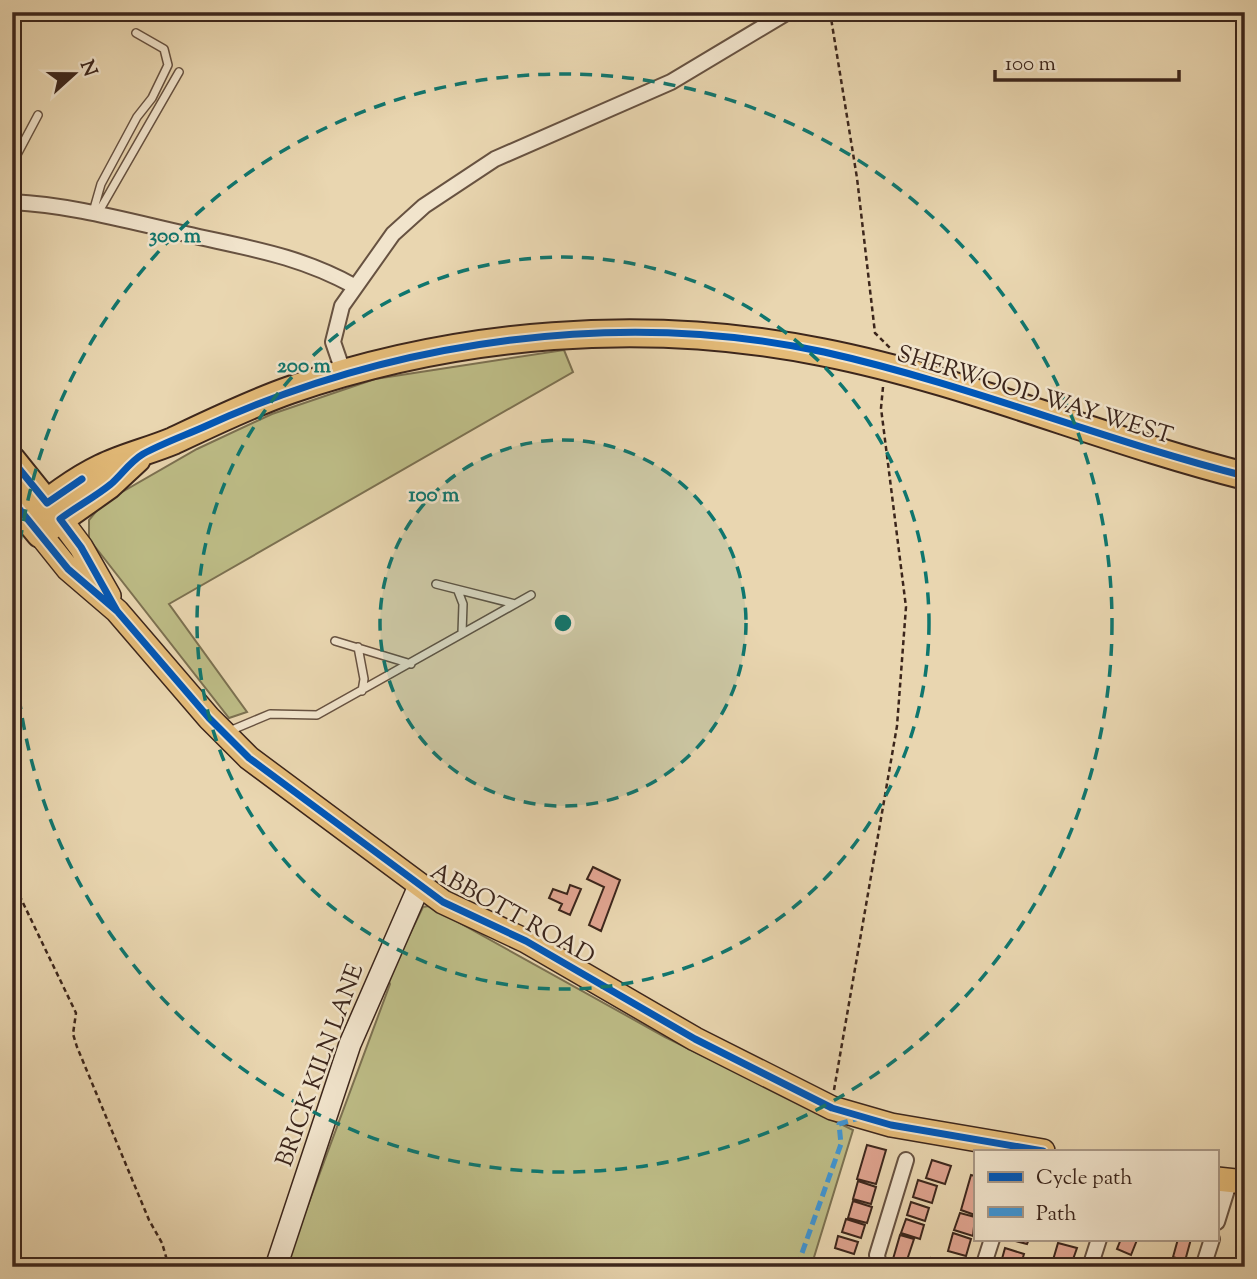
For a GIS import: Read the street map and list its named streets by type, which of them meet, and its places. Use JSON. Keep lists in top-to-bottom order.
{
  "streets": {
    "highway": ["SHERWOOD WAY WEST", "ABBOTT ROAD"],
    "street": ["BRICK KILN LANE"]
  },
  "crossings": [
    ["SHERWOOD WAY WEST", "ABBOTT ROAD"],
    ["ABBOTT ROAD", "BRICK KILN LANE"]
  ],
  "legend": ["Cycle path", "Path"],
  "scale_bar": "100 m",
  "north": "right",
  "rings": ["300 m", "200 m", "100 m"]
}
